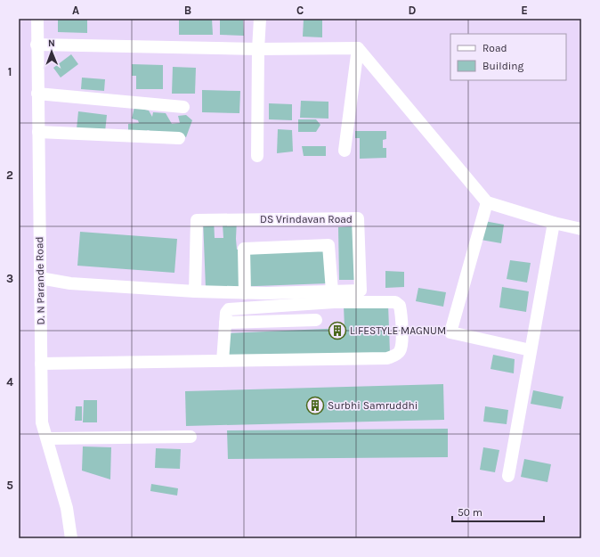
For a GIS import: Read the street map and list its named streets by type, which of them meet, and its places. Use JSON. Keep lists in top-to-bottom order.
{
  "streets": {
    "street": ["DS Vrindavan Road", "D. N Parande Road"]
  },
  "crossings": [
    ["DS Vrindavan Road", "D. N Parande Road"]
  ],
  "places": {
    "building": ["LIFESTYLE MAGNUM", "Surbhi Samruddhi"]
  },
  "legend": ["Road", "Building"],
  "scale_bar": "50 m",
  "north": "top",
  "grid": {
    "columns": [
      "A",
      "B",
      "C",
      "D",
      "E"
    ],
    "rows": [
      "1",
      "2",
      "3",
      "4",
      "5"
    ]
  }
}
